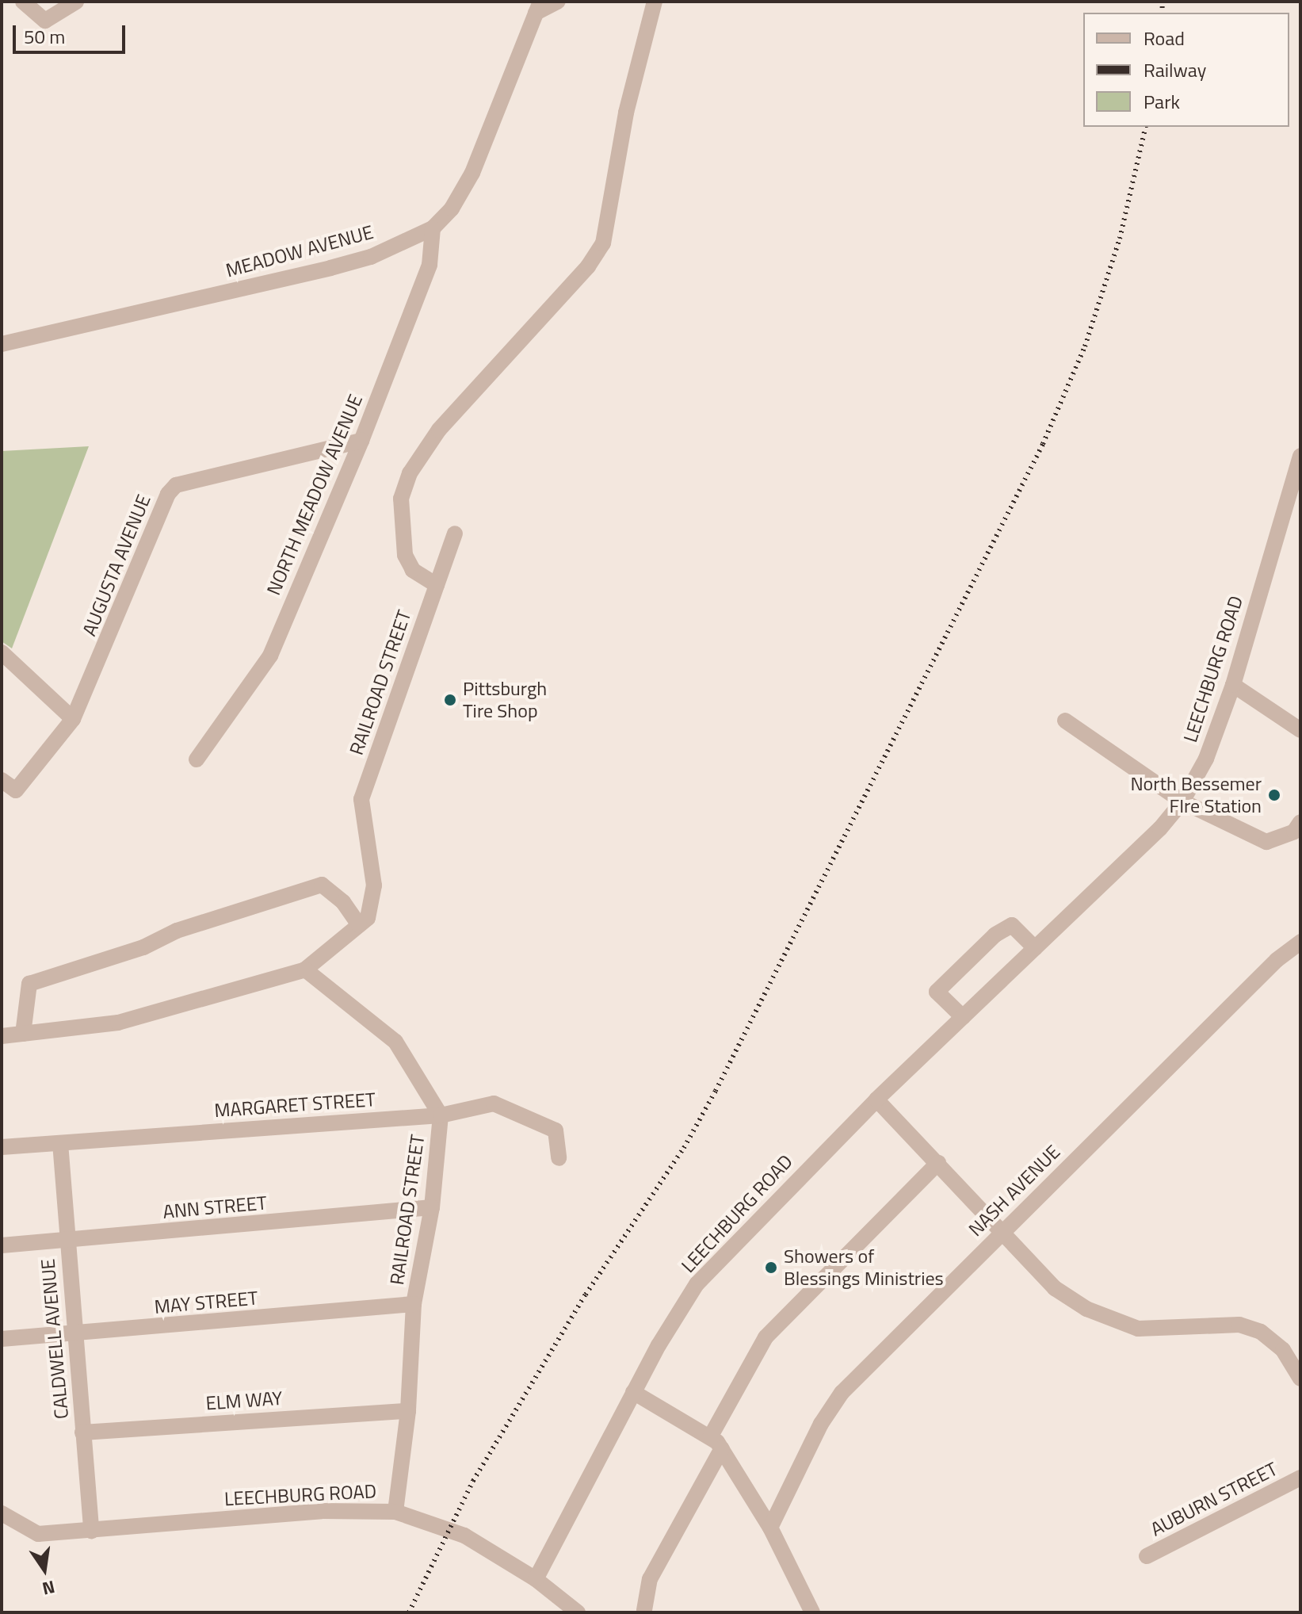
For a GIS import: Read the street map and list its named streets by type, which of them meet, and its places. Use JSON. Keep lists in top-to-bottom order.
{
  "streets": {
    "street": [
      "MEADOW AVENUE",
      "NORTH MEADOW AVENUE",
      "AUGUSTA AVENUE",
      "LEECHBURG ROAD",
      "RAILROAD STREET",
      "MARGARET STREET",
      "NASH AVENUE",
      "ANN STREET",
      "MAY STREET",
      "CALDWELL AVENUE",
      "ELM WAY",
      "AUBURN STREET"
    ]
  },
  "crossings": [
    ["MEADOW AVENUE", "NORTH MEADOW AVENUE"],
    ["NORTH MEADOW AVENUE", "AUGUSTA AVENUE"],
    ["LEECHBURG ROAD", "RAILROAD STREET"],
    ["LEECHBURG ROAD", "CALDWELL AVENUE"],
    ["RAILROAD STREET", "MARGARET STREET"],
    ["RAILROAD STREET", "ANN STREET"],
    ["RAILROAD STREET", "MAY STREET"],
    ["RAILROAD STREET", "ELM WAY"],
    ["MARGARET STREET", "CALDWELL AVENUE"],
    ["ANN STREET", "CALDWELL AVENUE"],
    ["MAY STREET", "CALDWELL AVENUE"],
    ["CALDWELL AVENUE", "ELM WAY"]
  ],
  "places": ["Pittsburgh Tire Shop", "North Bessemer FIre Station", "Showers of Blessings Ministries"],
  "legend": ["Road", "Railway", "Park"],
  "scale_bar": "50 m",
  "north": "bottom"
}
